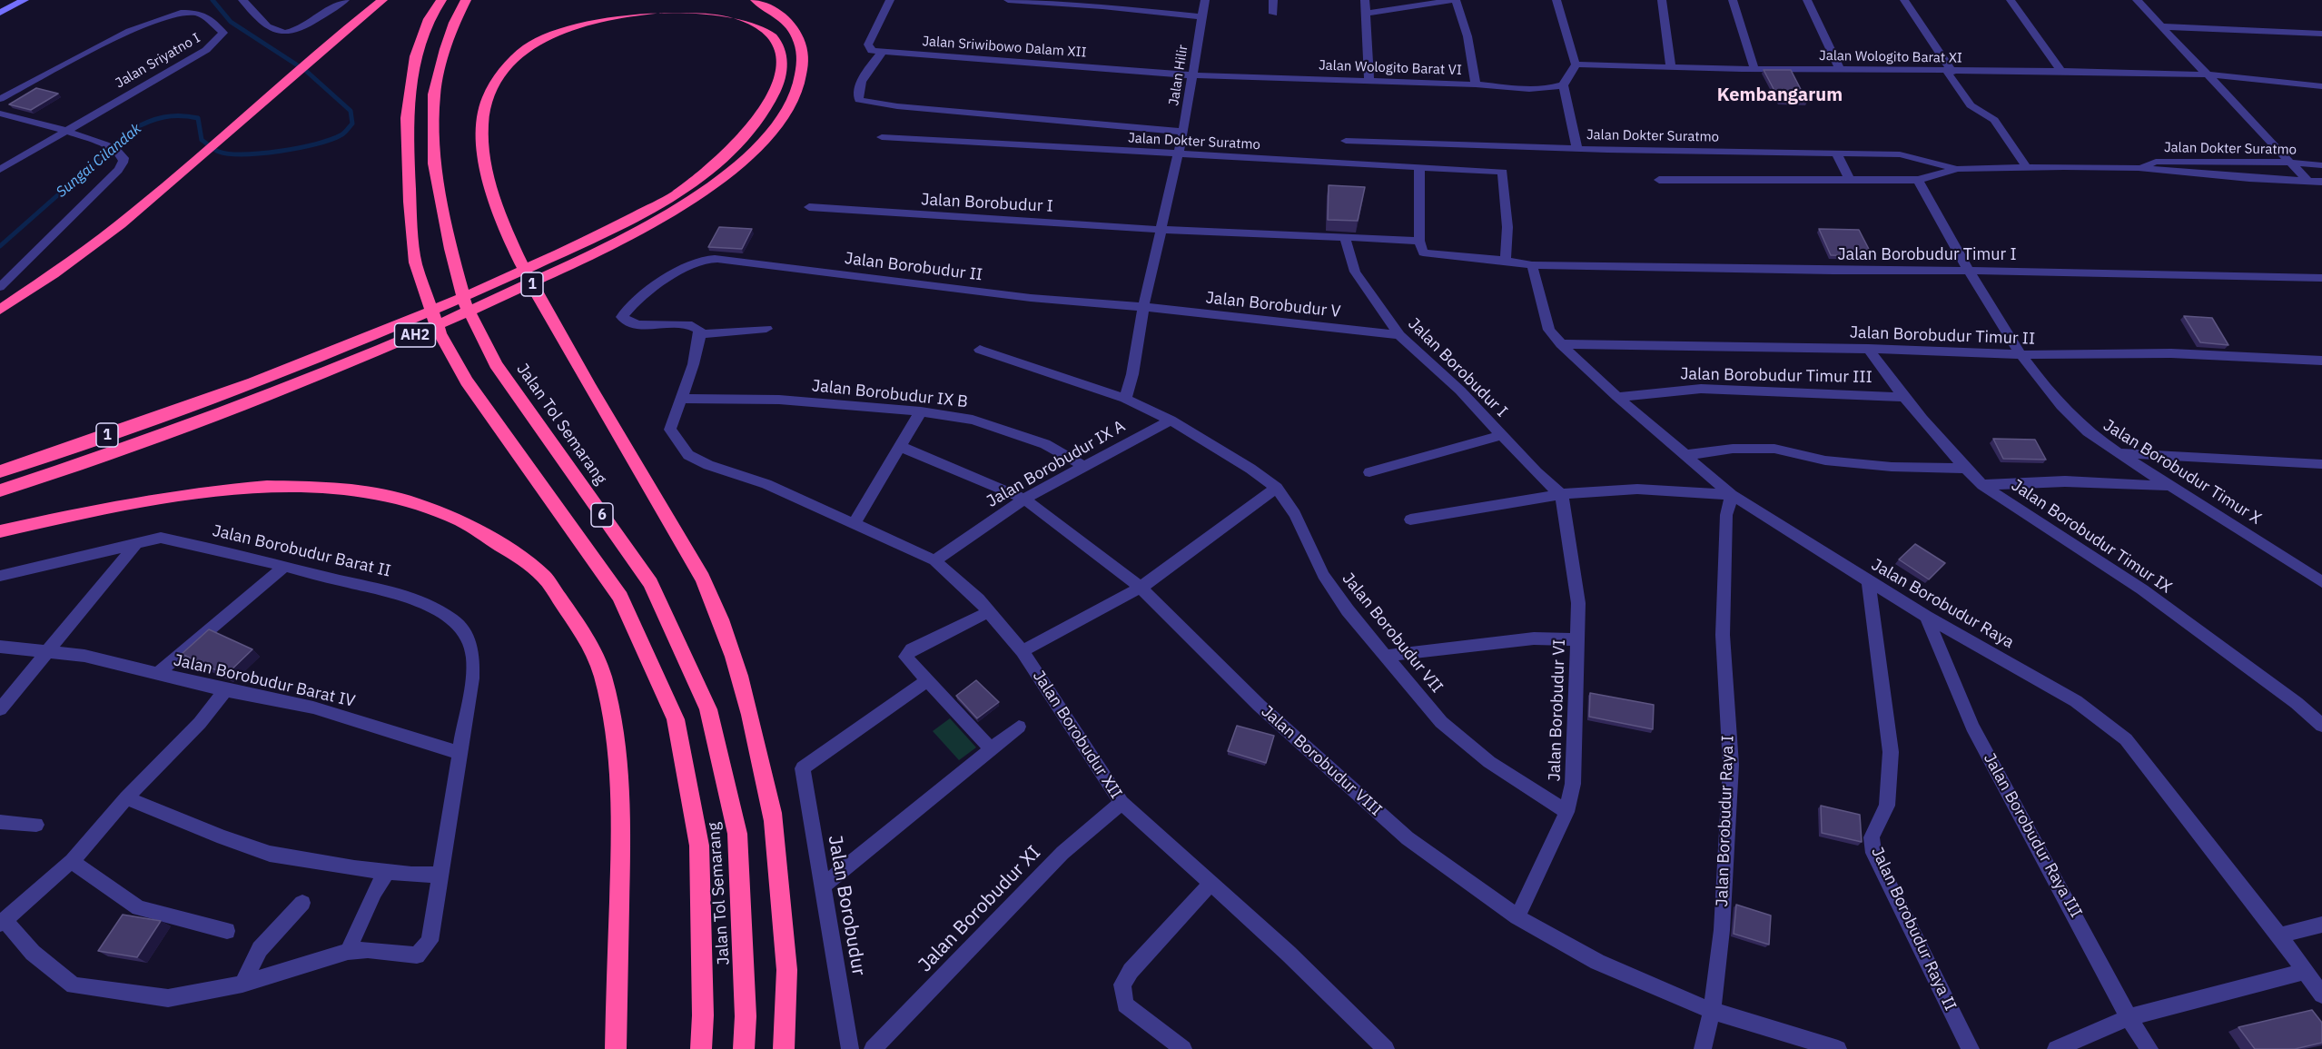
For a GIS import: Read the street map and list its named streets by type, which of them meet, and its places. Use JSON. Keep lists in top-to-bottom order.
{
  "streets": {
    "highway": [
      "1",
      "AH2",
      "Jalan Tol Semarang",
      "6"
    ],
    "street": [
      "Jalan Sriwibowo Dalam XII",
      "Jalan Wologito Barat XI",
      "Jalan Sriyatno I",
      "Jalan Wologito Barat VI",
      "Jalan Hilir",
      "Jalan Dokter Suratmo",
      "Jalan Borobudur I",
      "Jalan Borobudur Timur I",
      "Jalan Borobudur II",
      "Jalan Borobudur V",
      "Jalan Borobudur Timur II",
      "Jalan Borobudur Timur III",
      "Jalan Borobudur IX B",
      "Jalan Borobudur IX A",
      "Jalan Borobudur Timur X",
      "Jalan Borobudur Timur IX",
      "Jalan Borobudur Barat II",
      "Jalan Borobudur Raya",
      "Jalan Borobudur VII",
      "Jalan Borobudur Barat IV",
      "Jalan Borobudur VI",
      "Jalan Borobudur XII",
      "Jalan Borobudur VIII",
      "Jalan Borobudur Raya I",
      "Jalan Borobudur Raya III",
      "Jalan Borobudur",
      "Jalan Borobudur XI",
      "Jalan Borobudur Raya II"
    ]
  },
  "crossings": [
    ["Jalan Sriwibowo Dalam XII", "Jalan Wologito Barat VI"],
    ["Jalan Sriwibowo Dalam XII", "Jalan Hilir"],
    ["Jalan Wologito Barat VI", "Jalan Hilir"],
    ["Jalan Hilir", "Jalan Dokter Suratmo"],
    ["Jalan Dokter Suratmo", "Jalan Borobudur Timur I"],
    ["Jalan Dokter Suratmo", "Jalan Borobudur Timur X"],
    ["Jalan Borobudur I", "Jalan Borobudur V"],
    ["Jalan Borobudur I", "Jalan Borobudur VI"],
    ["Jalan Borobudur Timur I", "Jalan Borobudur Timur X"],
    ["Jalan Borobudur Timur I", "Jalan Borobudur Raya"],
    ["Jalan Borobudur II", "Jalan Borobudur V"],
    ["Jalan Borobudur Timur II", "Jalan Borobudur Timur X"],
    ["Jalan Borobudur Timur II", "Jalan Borobudur Timur IX"],
    ["Jalan Borobudur Timur II", "Jalan Borobudur Raya"],
    ["Jalan Borobudur Timur III", "Jalan Borobudur Timur IX"],
    ["Jalan Borobudur Timur III", "Jalan Borobudur Raya"],
    ["Jalan Borobudur IX B", "Jalan Borobudur IX A"],
    ["Jalan Borobudur IX B", "Jalan Borobudur XII"],
    ["Jalan Borobudur IX A", "Jalan Borobudur VII"],
    ["Jalan Borobudur IX A", "Jalan Borobudur XII"],
    ["Jalan Borobudur IX A", "Jalan Borobudur VIII"],
    ["Jalan Borobudur Barat II", "Jalan Borobudur Barat IV"],
    ["Jalan Borobudur Raya", "Jalan Borobudur Raya I"],
    ["Jalan Borobudur Raya", "Jalan Borobudur Raya III"],
    ["Jalan Borobudur Raya", "Jalan Borobudur Raya II"],
    ["Jalan Borobudur VII", "Jalan Borobudur VI"],
    ["Jalan Borobudur VI", "Jalan Borobudur VIII"],
    ["Jalan Borobudur XII", "Jalan Borobudur XI"],
    ["Jalan Borobudur VIII", "Jalan Borobudur Raya I"]
  ],
  "districts": ["Kembangarum"],
  "water": ["Sungai Cilandak"]
}
